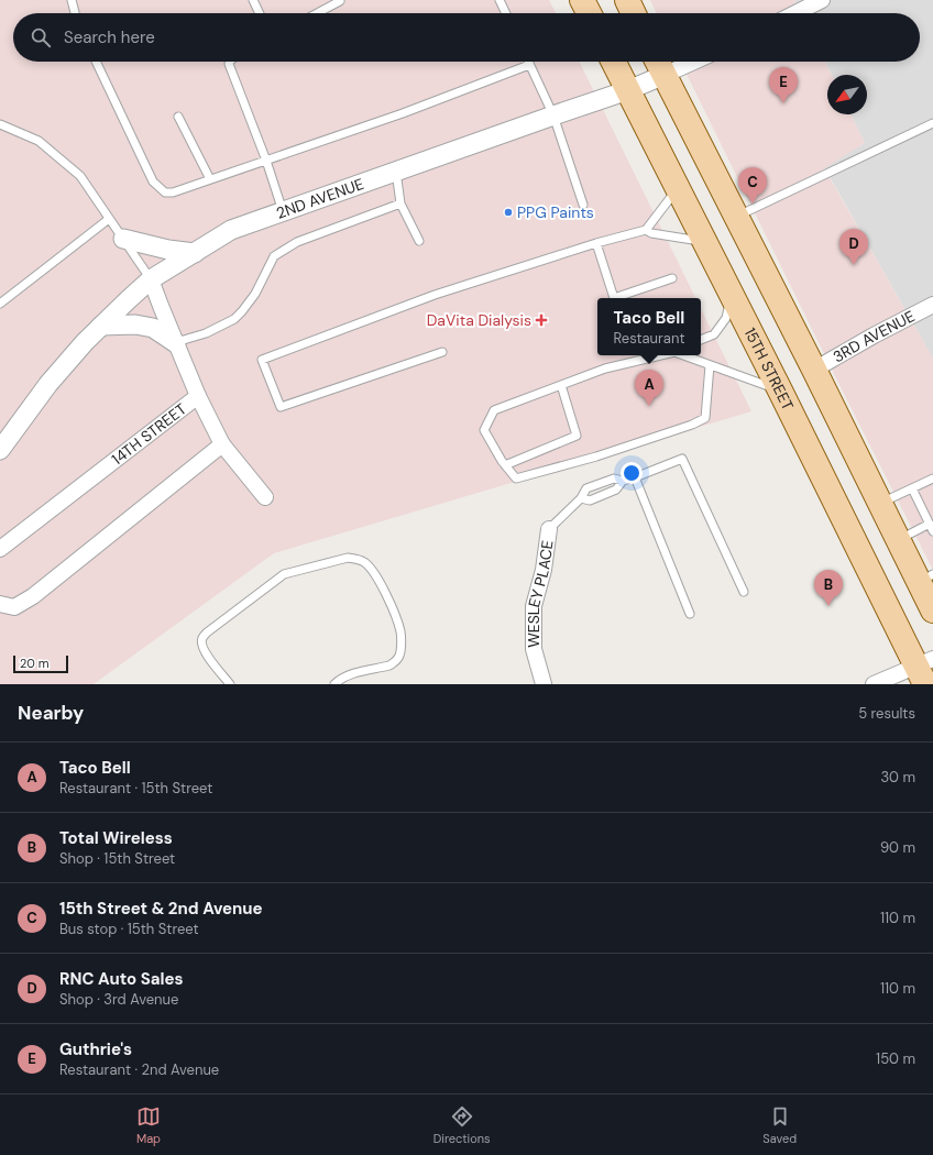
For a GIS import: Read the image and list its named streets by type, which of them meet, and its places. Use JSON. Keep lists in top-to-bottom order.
{
  "streets": {
    "main road": ["15TH STREET"],
    "street": [
      "2ND AVENUE",
      "3RD AVENUE",
      "14TH STREET",
      "WESLEY PLACE"
    ]
  },
  "crossings": [
    ["2ND AVENUE", "15TH STREET"],
    ["2ND AVENUE", "14TH STREET"]
  ],
  "places": {
    "other": ["PPG Paints"],
    "health": ["DaVita Dialysis"]
  },
  "scale_bar": "20 m",
  "north": "bottom left",
  "page": {
    "search": "Search here",
    "pins": [
      "E",
      "C",
      "D",
      "A",
      "B"
    ],
    "popup": ["Taco Bell", "Restaurant"],
    "scale": "20 m",
    "heading": ["Nearby", "5 results"],
    "list": [
      {
        "mark": "A",
        "name": "Taco Bell",
        "note": "Restaurant · 15th Street",
        "value": "30 m"
      },
      {
        "mark": "B",
        "name": "Total Wireless",
        "note": "Shop · 15th Street",
        "value": "90 m"
      },
      {
        "mark": "C",
        "name": "15th Street & 2nd Avenue",
        "note": "Bus stop · 15th Street",
        "value": "110 m"
      },
      {
        "mark": "D",
        "name": "RNC Auto Sales",
        "note": "Shop · 3rd Avenue",
        "value": "110 m"
      },
      {
        "mark": "E",
        "name": "Guthrie's",
        "note": "Restaurant · 2nd Avenue",
        "value": "150 m"
      }
    ],
    "nav": ["Map", "Directions", "Saved"]
  }
}
